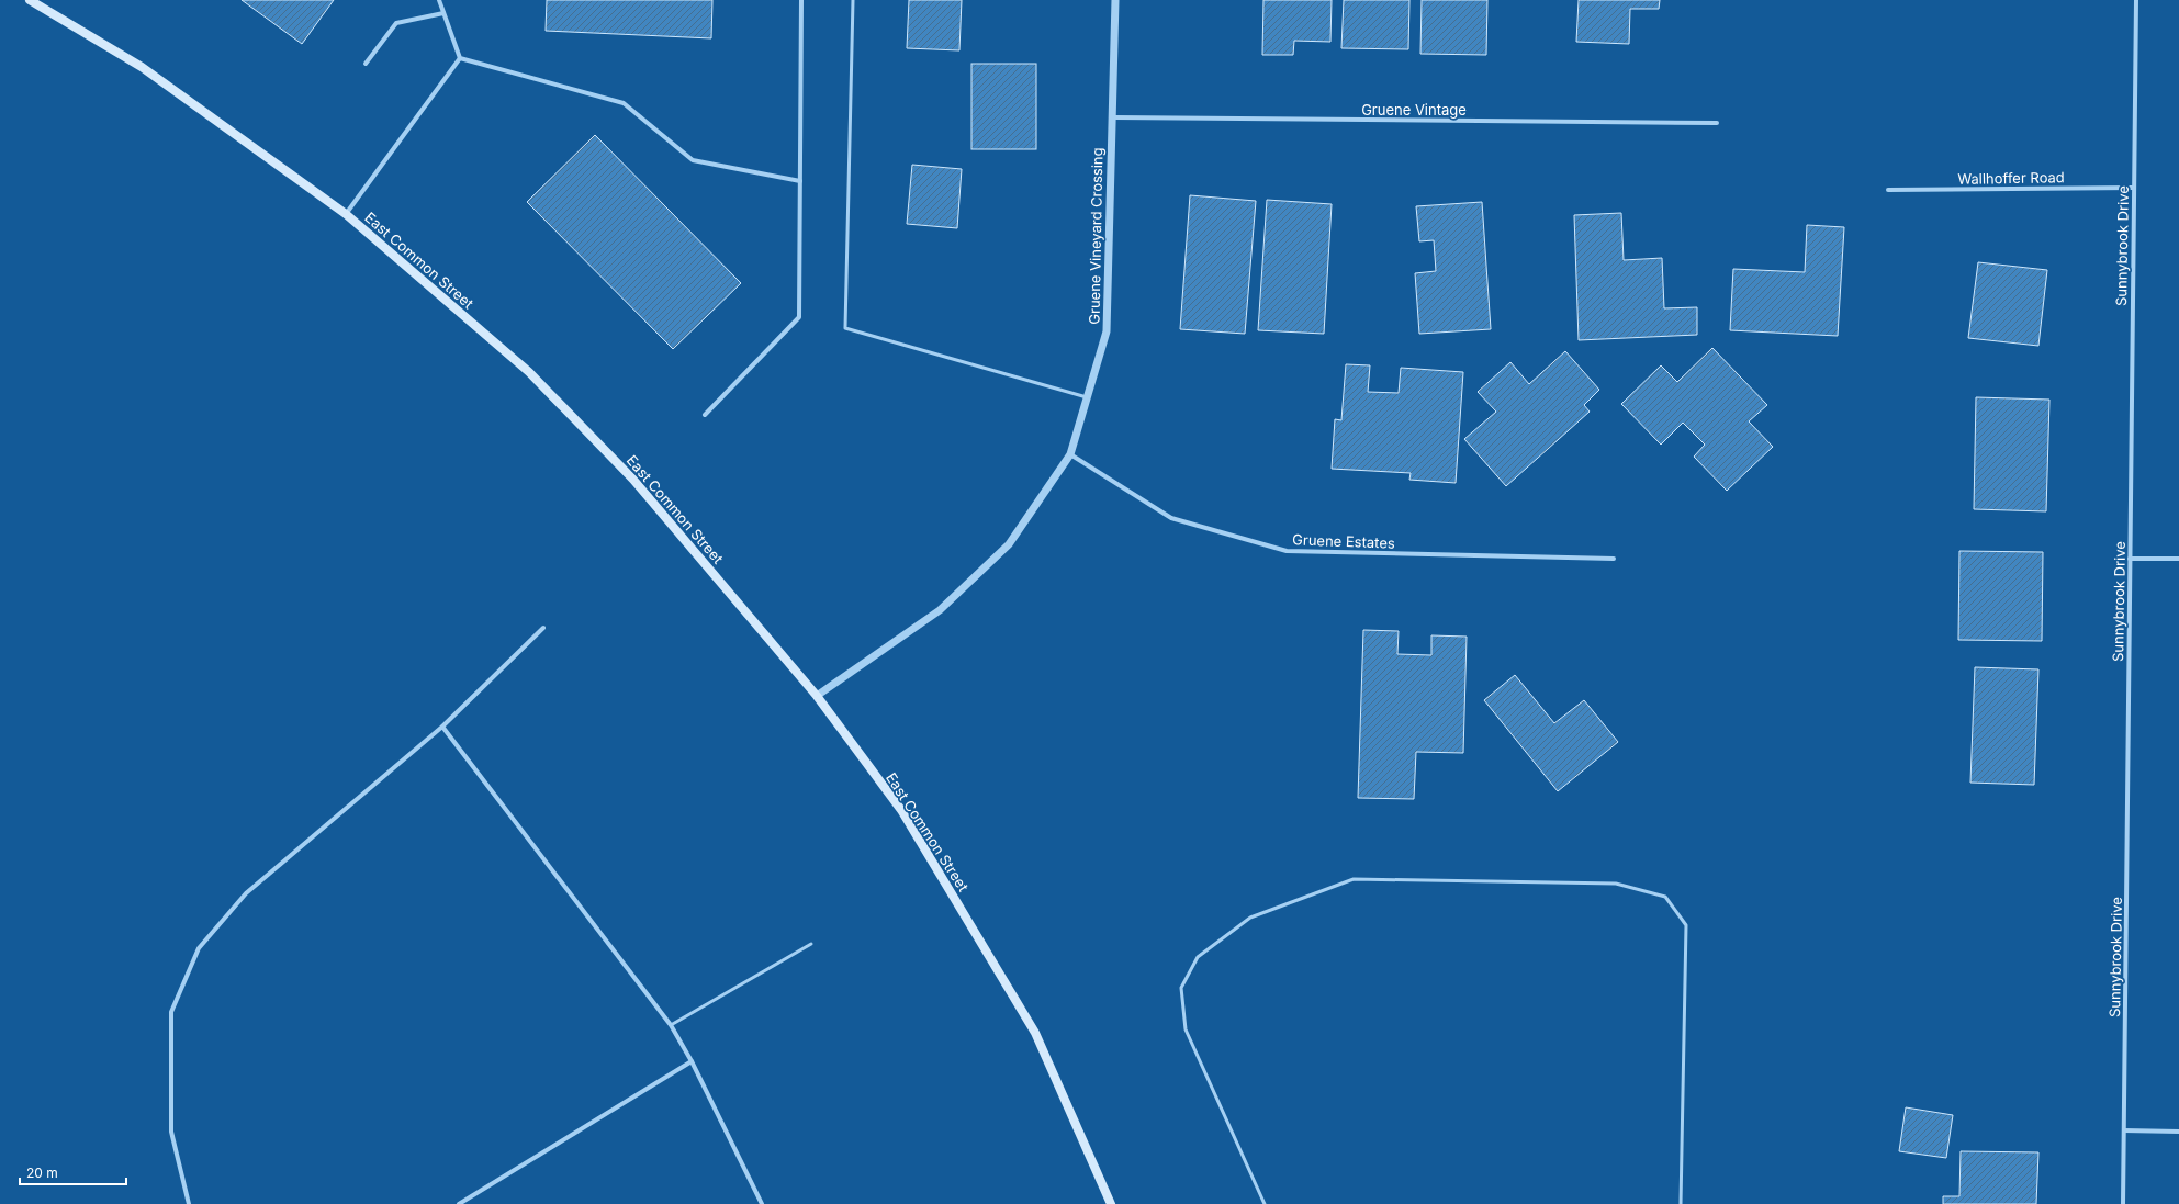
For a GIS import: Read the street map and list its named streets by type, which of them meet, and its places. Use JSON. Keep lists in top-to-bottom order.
{
  "streets": {
    "main road": ["East Common Street"],
    "street": [
      "Gruene Vintage",
      "Wallhoffer Road",
      "Gruene Vineyard Crossing",
      "Sunnybrook Drive",
      "Gruene Estates"
    ]
  },
  "crossings": [
    ["Gruene Vintage", "Gruene Vineyard Crossing"],
    ["Wallhoffer Road", "Sunnybrook Drive"],
    ["Gruene Vineyard Crossing", "East Common Street"],
    ["Gruene Vineyard Crossing", "Gruene Estates"]
  ],
  "scale_bar": "20 m"
}
